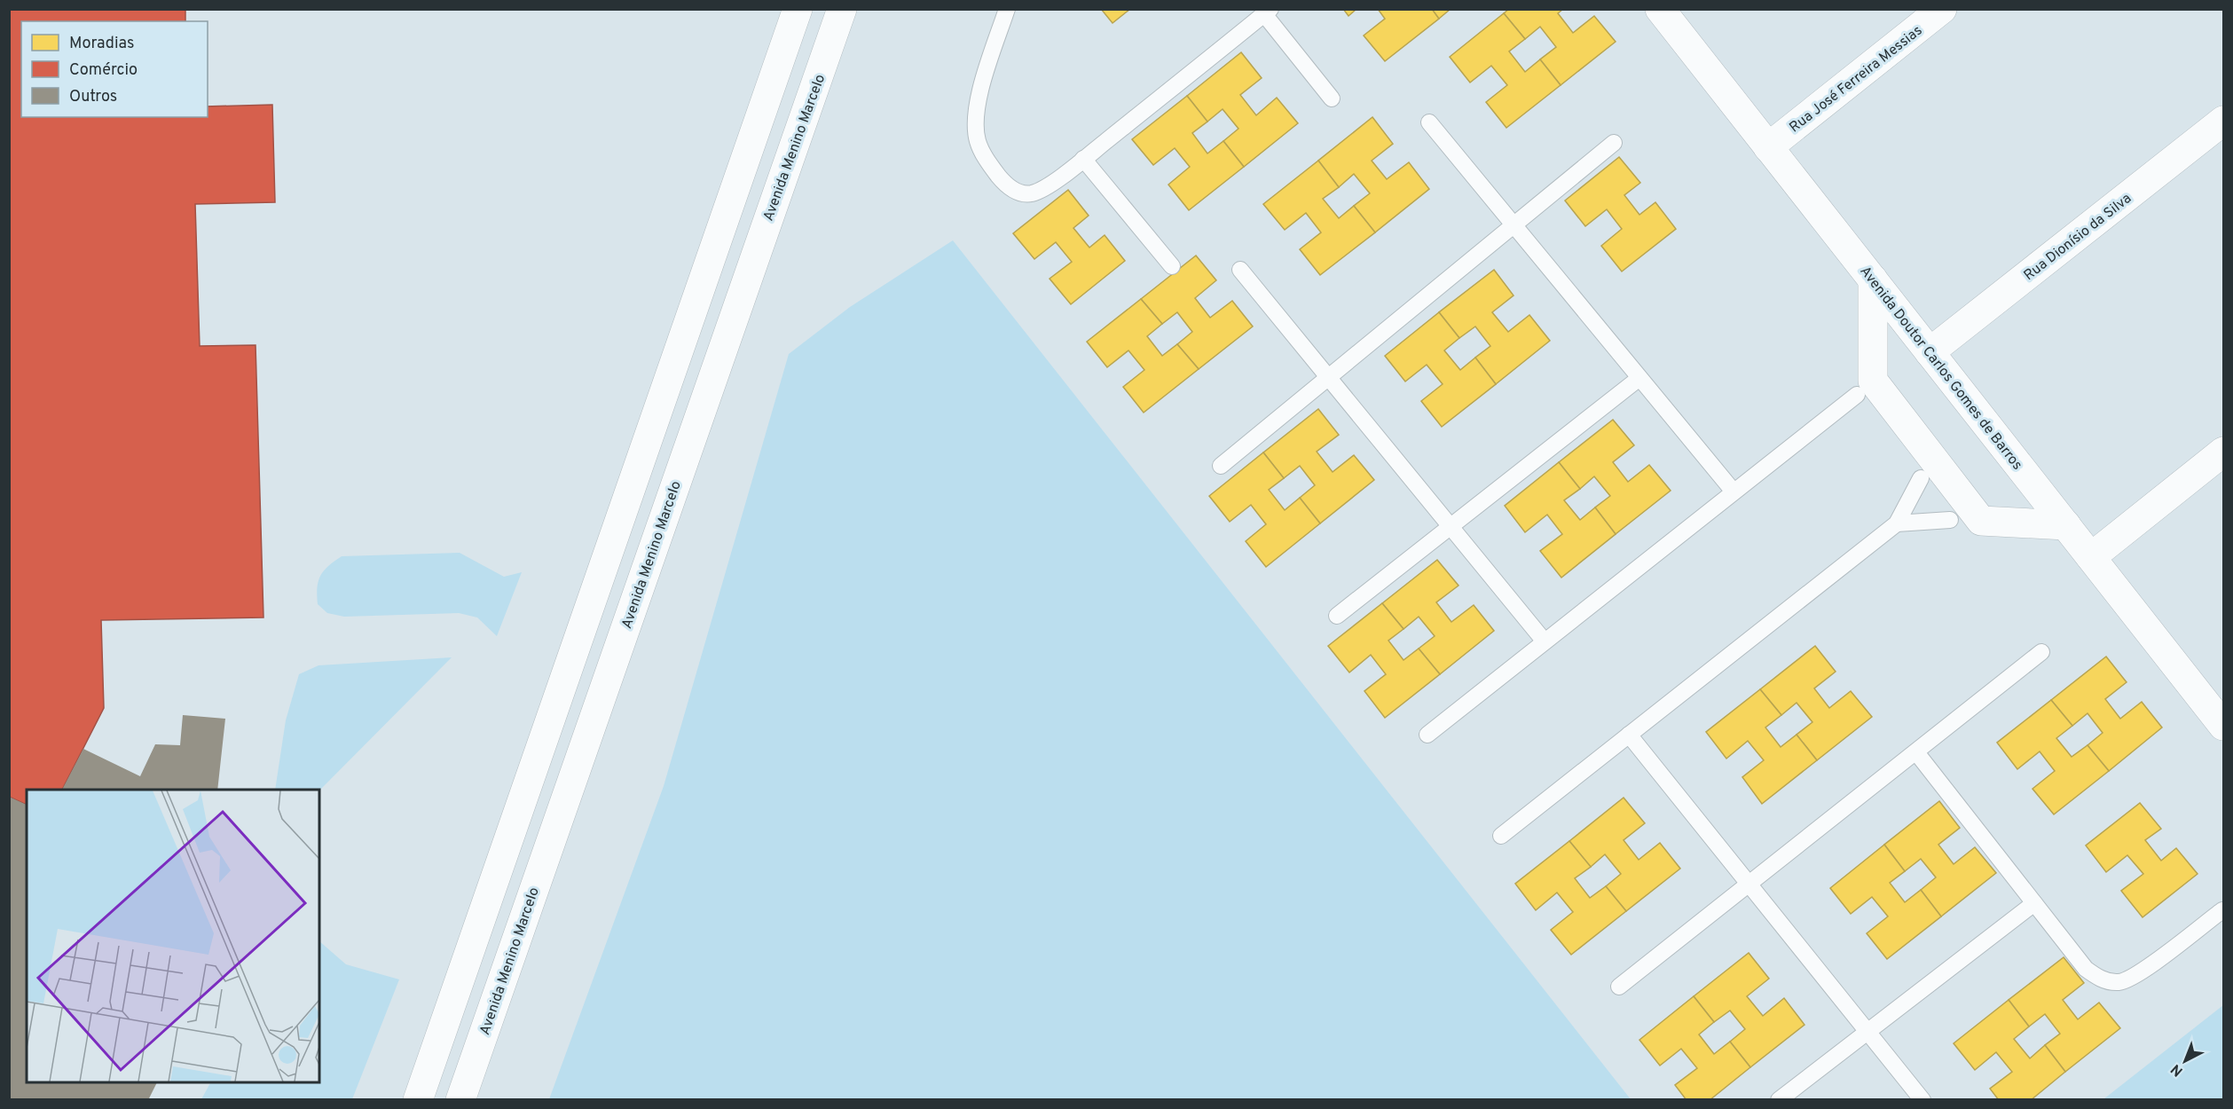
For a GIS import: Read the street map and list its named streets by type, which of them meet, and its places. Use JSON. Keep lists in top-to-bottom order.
{
  "streets": {
    "main road": [
      "Rua José Ferreira Messias",
      "Avenida Menino Marcelo",
      "Rua Dionísio da Silva",
      "Avenida Doutor Carlos Gomes de Barros"
    ]
  },
  "crossings": [
    ["Rua José Ferreira Messias", "Avenida Doutor Carlos Gomes de Barros"],
    ["Rua Dionísio da Silva", "Avenida Doutor Carlos Gomes de Barros"]
  ],
  "legend": ["Moradias", "Comércio", "Outros"],
  "north": "bottom left"
}
